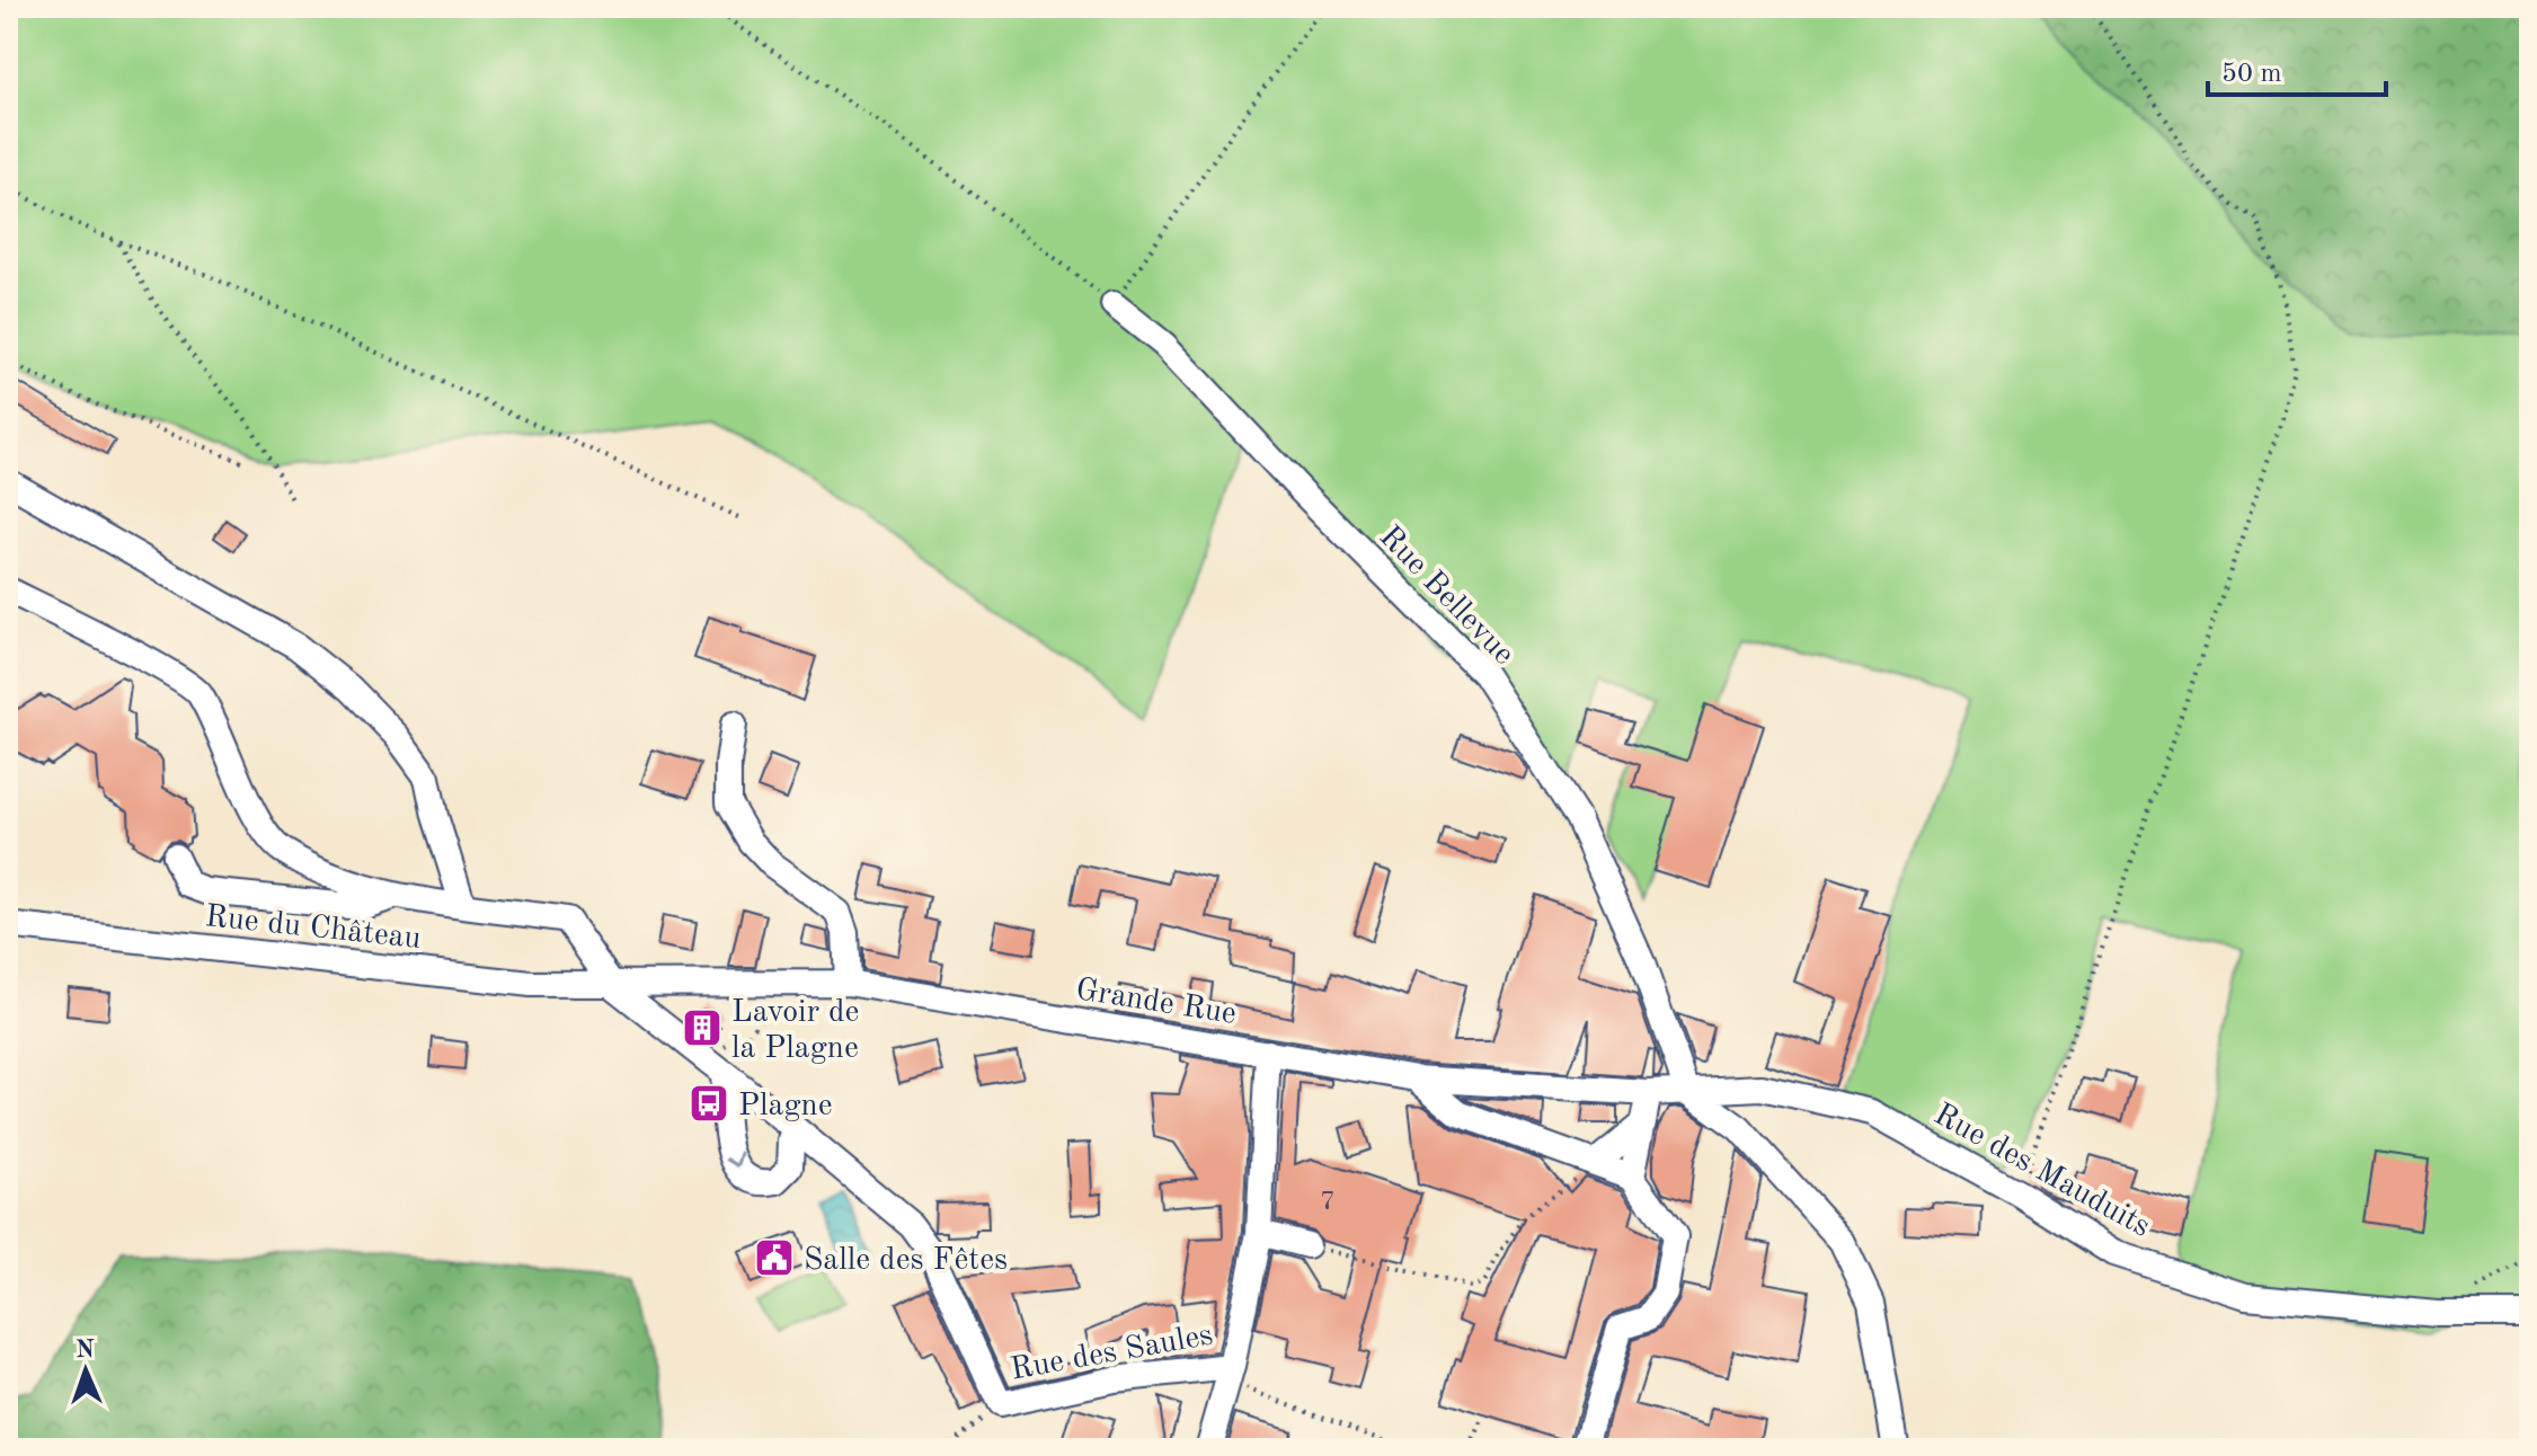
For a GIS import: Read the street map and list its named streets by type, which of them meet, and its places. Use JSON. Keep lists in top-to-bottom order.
{
  "streets": {
    "street": [
      "Rue Bellevue",
      "Rue du Château",
      "Grande Rue",
      "Rue des Mauduits",
      "Rue des Saules"
    ]
  },
  "crossings": [
    ["Rue Bellevue", "Grande Rue"],
    ["Rue Bellevue", "Rue des Mauduits"],
    ["Rue du Château", "Grande Rue"],
    ["Rue du Château", "Rue des Saules"],
    ["Grande Rue", "Rue des Mauduits"],
    ["Grande Rue", "Rue des Saules"]
  ],
  "places": {
    "building": ["Lavoir de la Plagne"],
    "bus stop": ["Plagne"],
    "public building": ["Salle des Fêtes"]
  },
  "house_numbers": ["7"],
  "scale_bar": "50 m",
  "north": "top"
}
